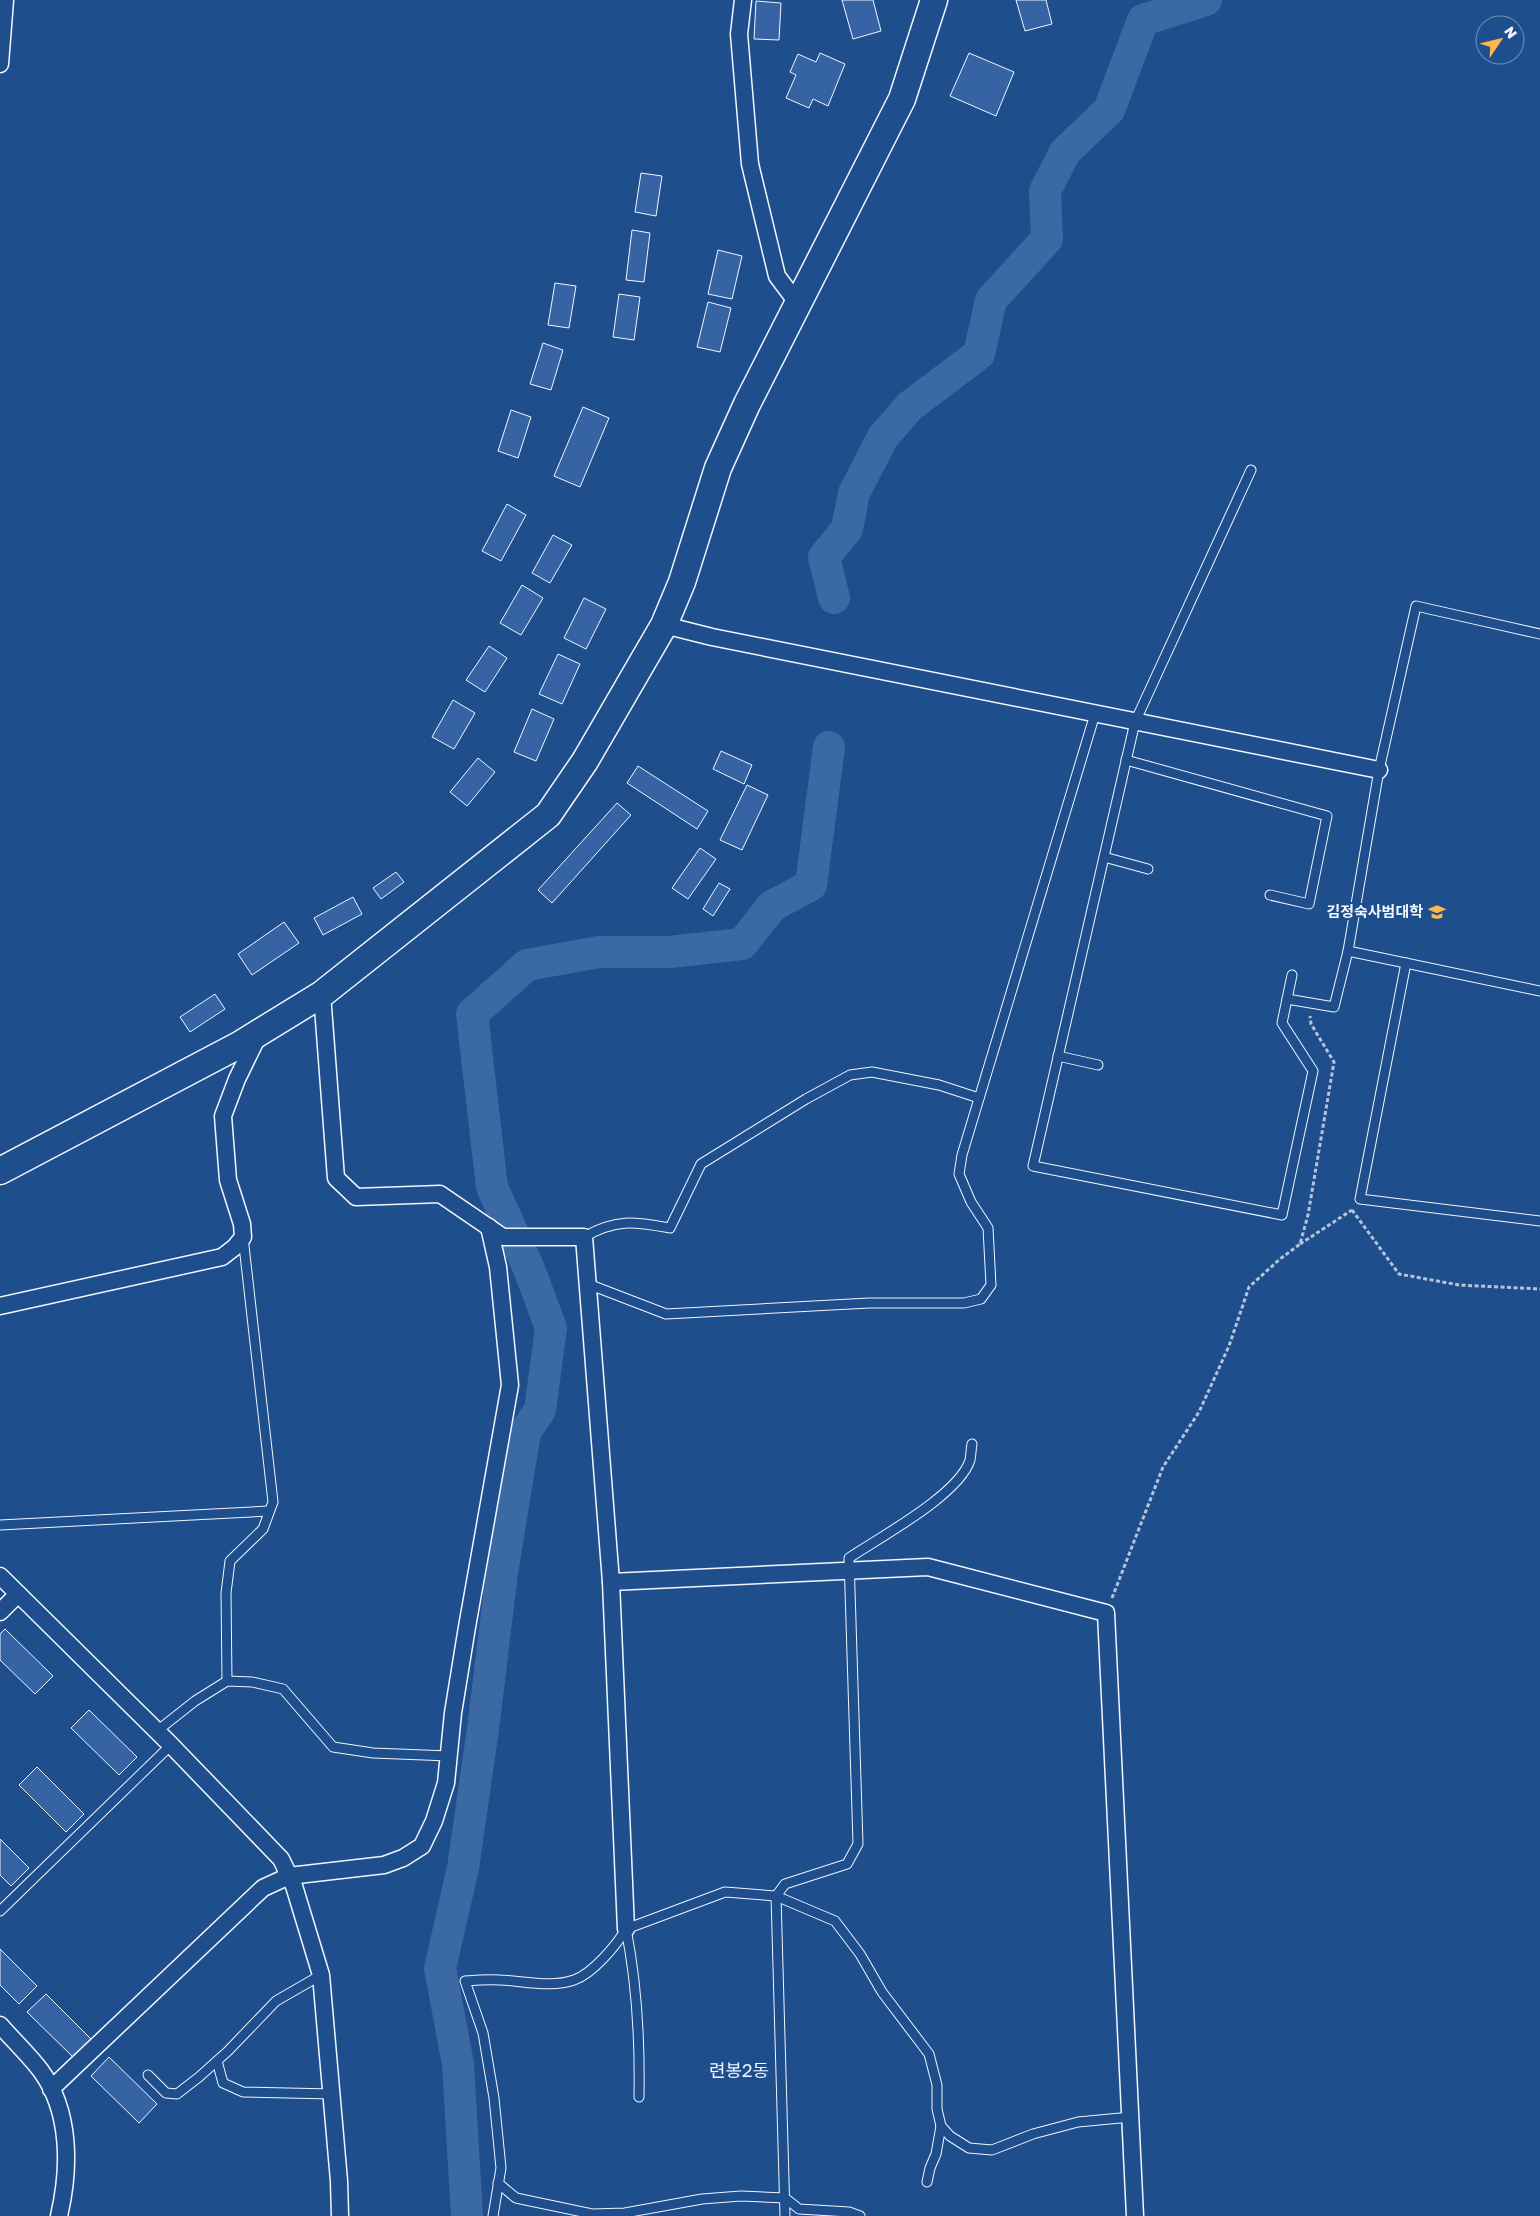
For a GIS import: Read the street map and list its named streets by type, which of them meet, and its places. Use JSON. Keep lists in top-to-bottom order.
{
  "districts": ["련봉2동"],
  "places": {
    "school or university": ["김정숙사범대학"]
  },
  "north": "top right"
}
